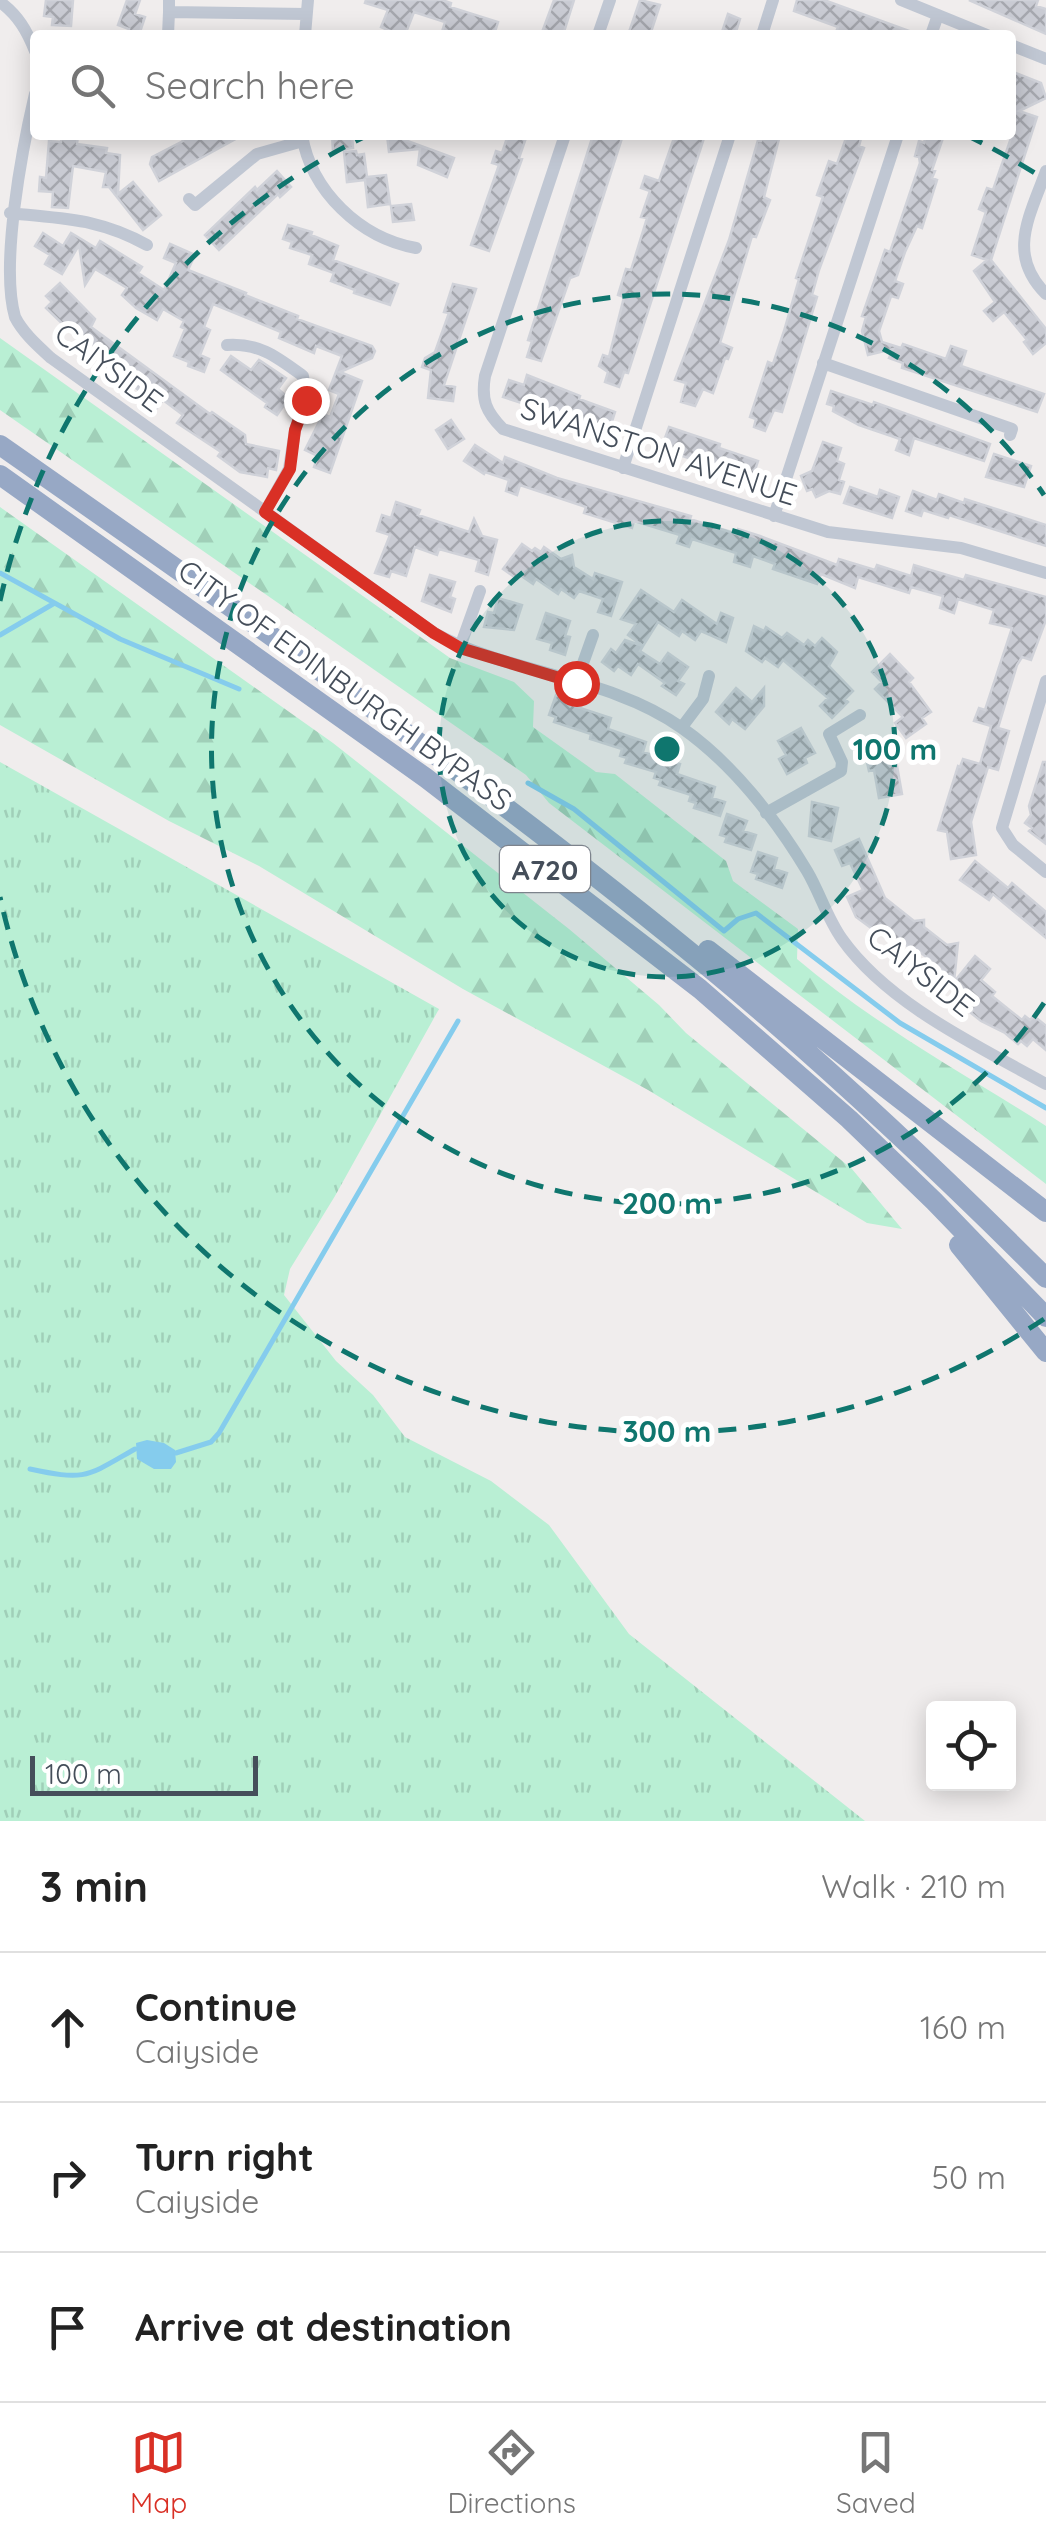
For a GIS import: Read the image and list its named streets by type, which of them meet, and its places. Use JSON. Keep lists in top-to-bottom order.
{
  "streets": {
    "highway": ["CITY OF EDINBURGH BYPASS", "A720"],
    "street": ["CAIYSIDE", "SWANSTON AVENUE"]
  },
  "scale_bar": "100 m",
  "page": {
    "search": "Search here",
    "scale": "100 m",
    "heading": ["3 min", "Walk · 210 m"],
    "list": [
      ["Continue", "Caiyside", "160 m"],
      ["Turn right", "Caiyside", "50 m"],
      "Arrive at destination"
    ],
    "nav": ["Map", "Directions", "Saved"]
  },
  "rings": ["100 m", "200 m", "300 m"]
}
